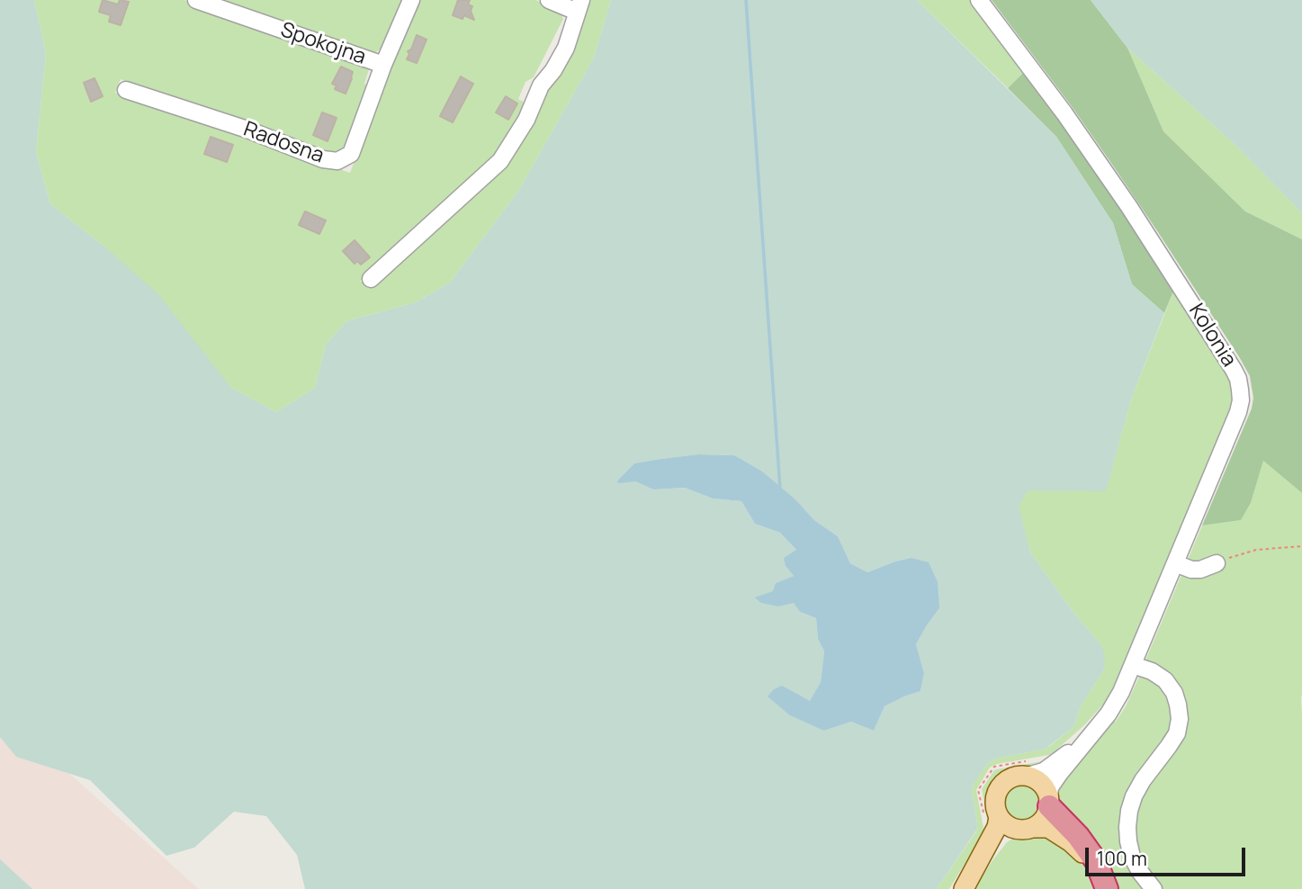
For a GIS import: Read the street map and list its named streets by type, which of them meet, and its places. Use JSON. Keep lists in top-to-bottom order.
{
  "streets": {
    "street": ["Spokojna", "Radosna", "Kolonia"]
  },
  "crossings": [
    ["Spokojna", "Radosna"]
  ],
  "scale_bar": "100 m"
}
